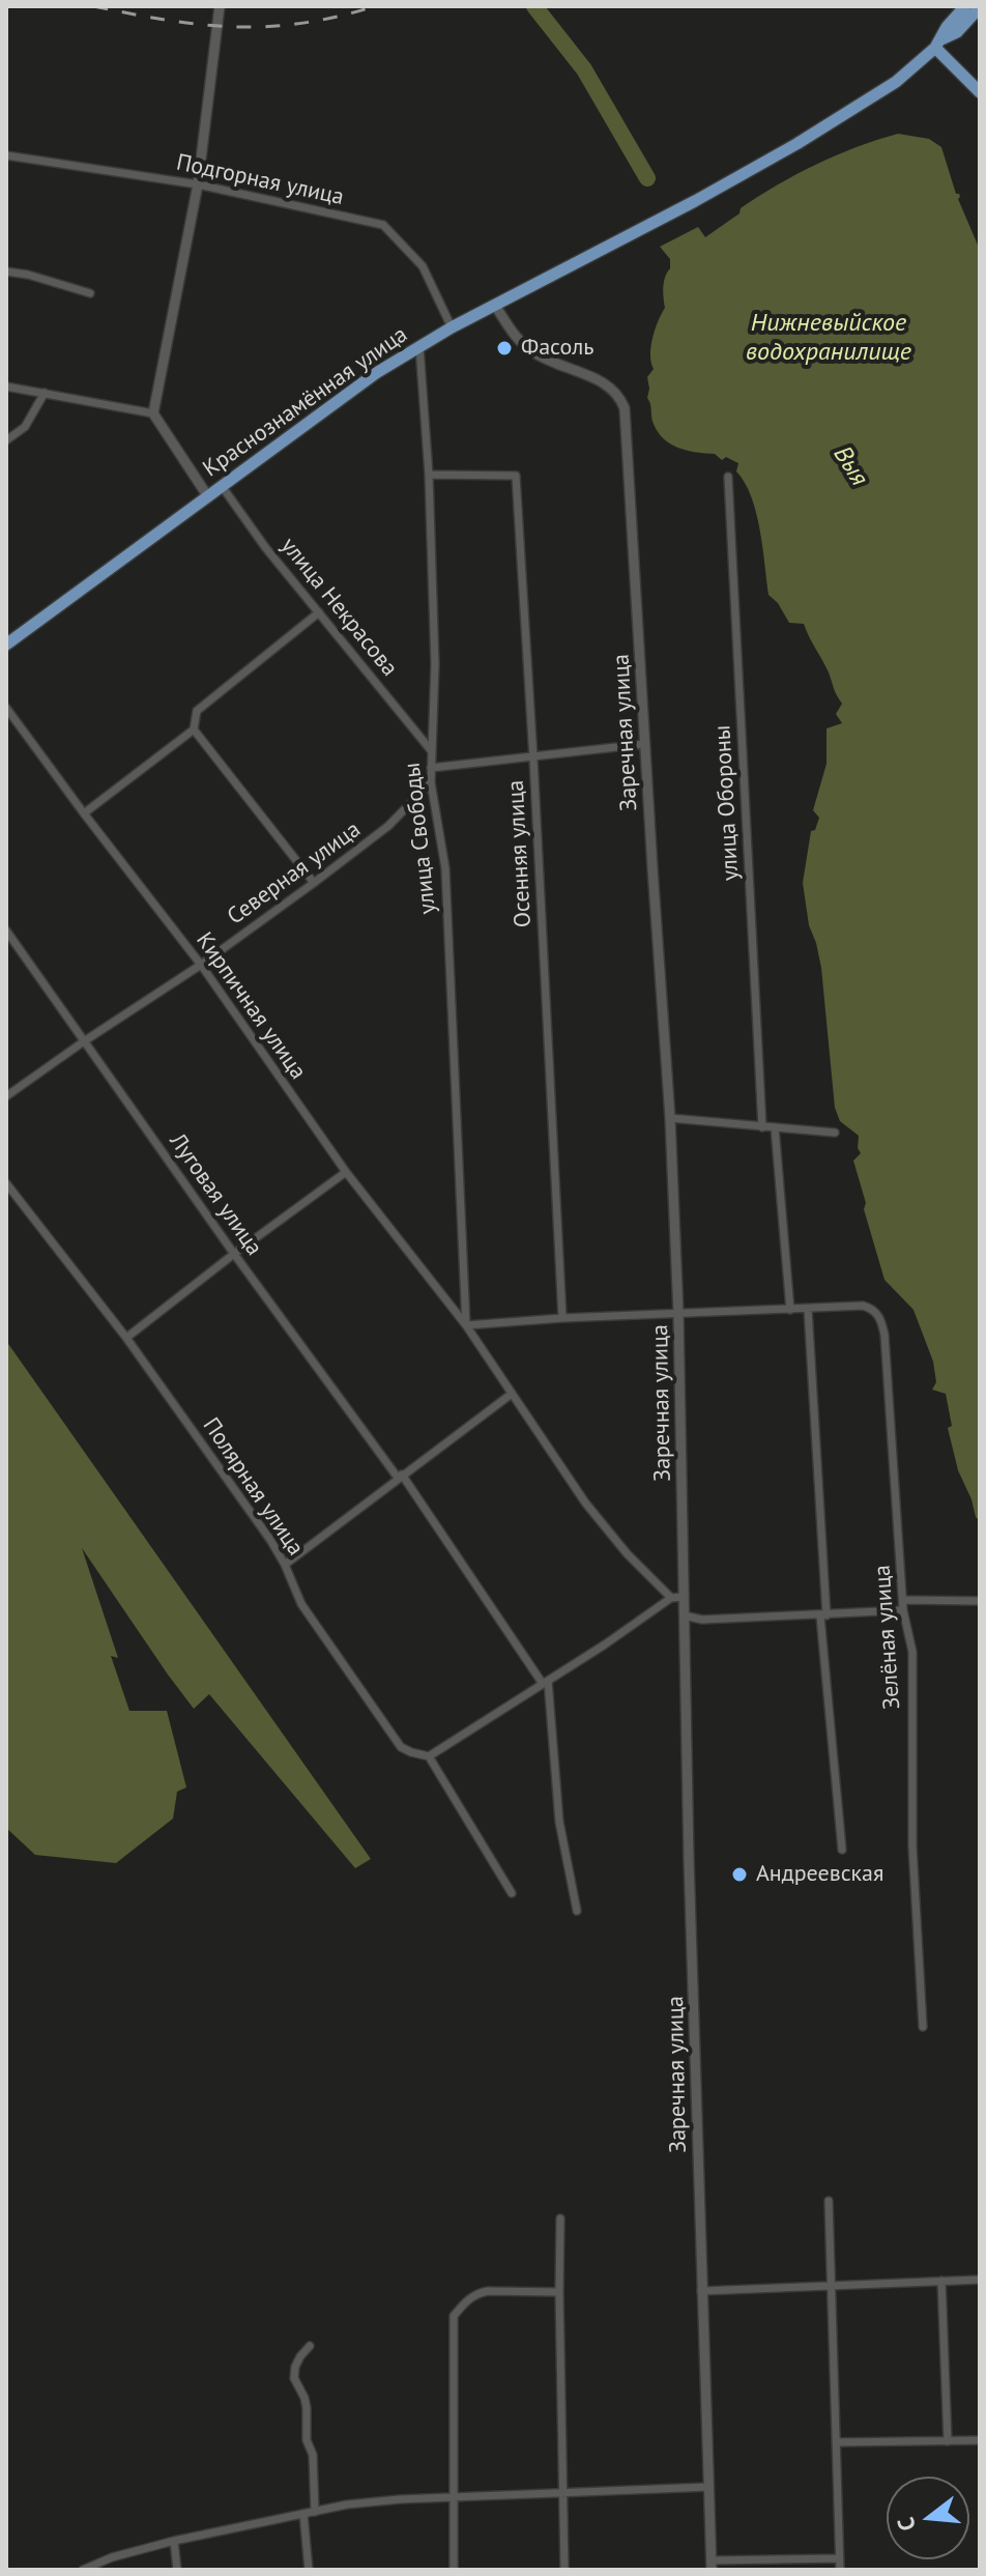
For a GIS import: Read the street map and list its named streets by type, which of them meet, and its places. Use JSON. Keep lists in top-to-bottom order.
{
  "streets": {
    "main road": ["Краснознамённая улица"],
    "street": [
      "Подгорная улица",
      "улица Некрасова",
      "Заречная улица",
      "улица Обороны",
      "улица Свободы",
      "Осенняя улица",
      "Северная улица",
      "Кирпичная улица",
      "Луговая улица",
      "Полярная улица",
      "Зелёная улица"
    ]
  },
  "crossings": [
    ["Подгорная улица", "Краснознамённая улица"],
    ["Краснознамённая улица", "улица Некрасова"],
    ["Краснознамённая улица", "Заречная улица"],
    ["Краснознамённая улица", "улица Свободы"],
    ["улица Некрасова", "улица Свободы"],
    ["улица Свободы", "Осенняя улица"],
    ["улица Свободы", "Северная улица"],
    ["улица Свободы", "Кирпичная улица"],
    ["Северная улица", "Кирпичная улица"],
    ["Северная улица", "Луговая улица"]
  ],
  "water": ["Нижневыйское водохранилище", "Выя"],
  "places": ["Фасоль", "Андреевская"],
  "north": "left"
}
